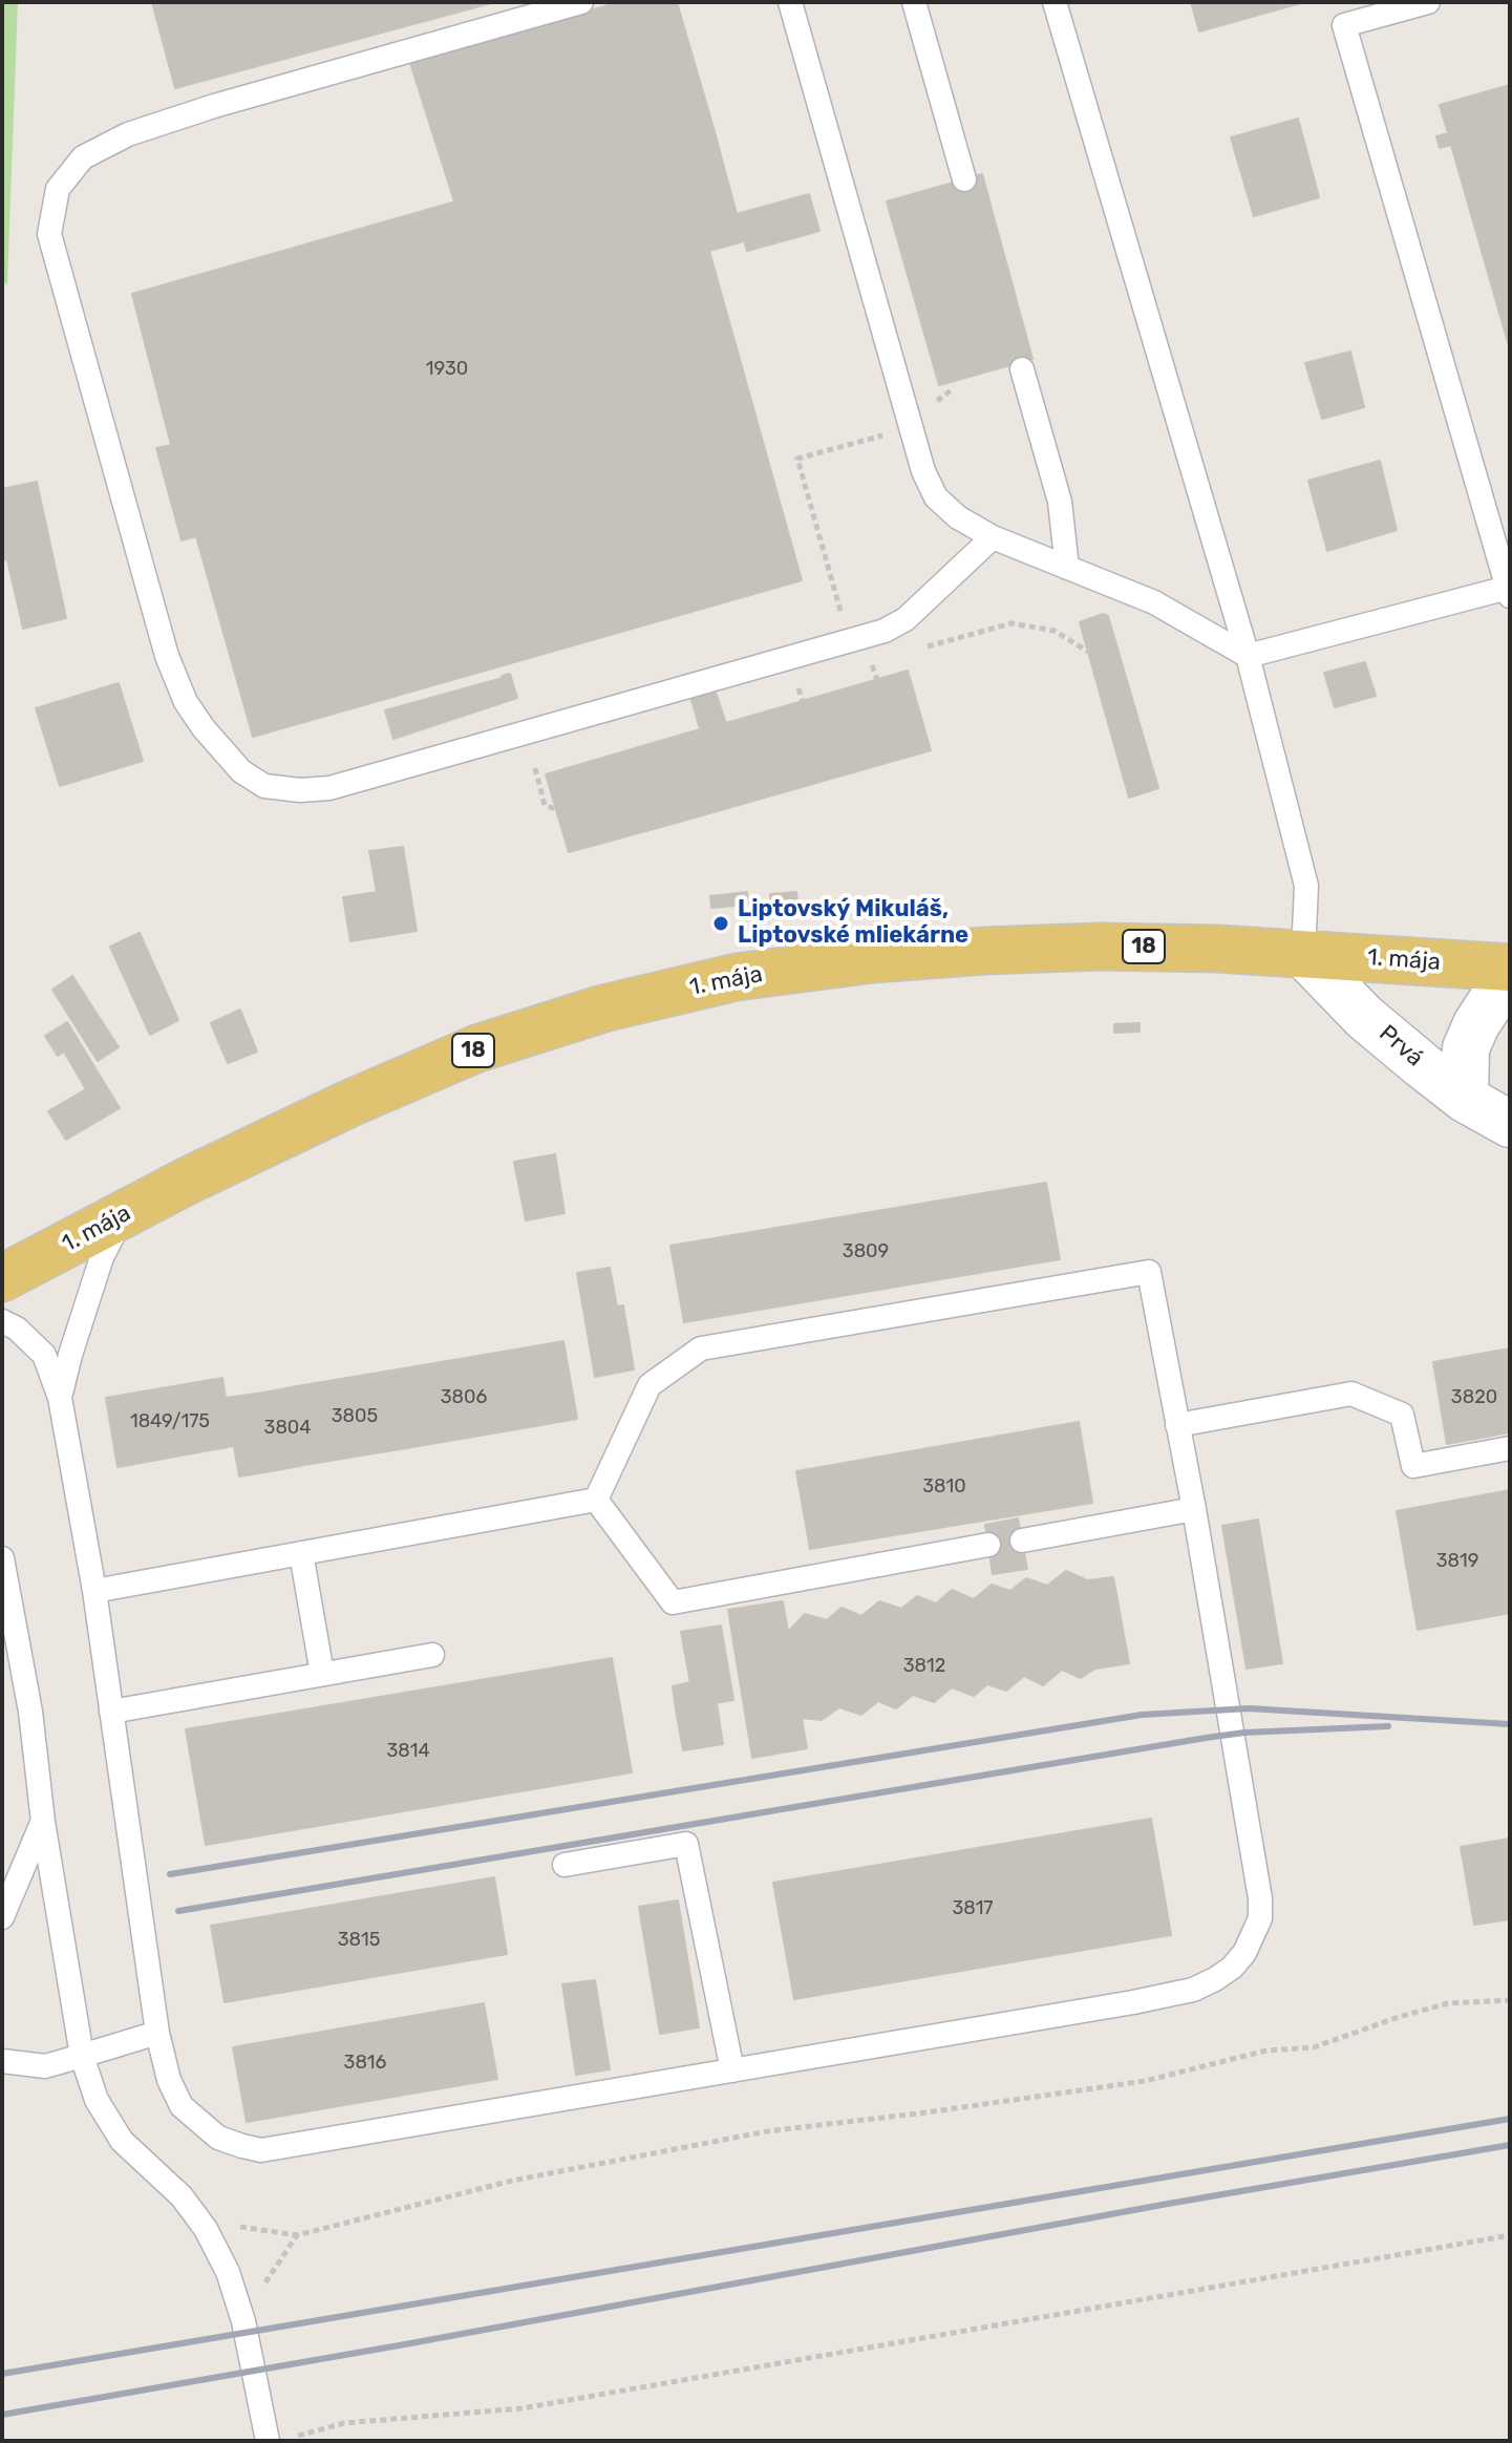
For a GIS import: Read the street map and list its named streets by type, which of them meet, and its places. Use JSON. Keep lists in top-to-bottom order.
{
  "streets": {
    "main road": ["18", "1. mája"],
    "street": ["Prvá"]
  },
  "crossings": [
    ["1. mája", "Prvá"]
  ],
  "places": ["Liptovský Mikuláš, Liptovské mliekárne"],
  "house_numbers": [
    "1930",
    "3809",
    "3806",
    "3820",
    "3805",
    "1849/175",
    "3804",
    "3810",
    "3819",
    "3812",
    "3814",
    "3817",
    "3815",
    "3816"
  ]
}
